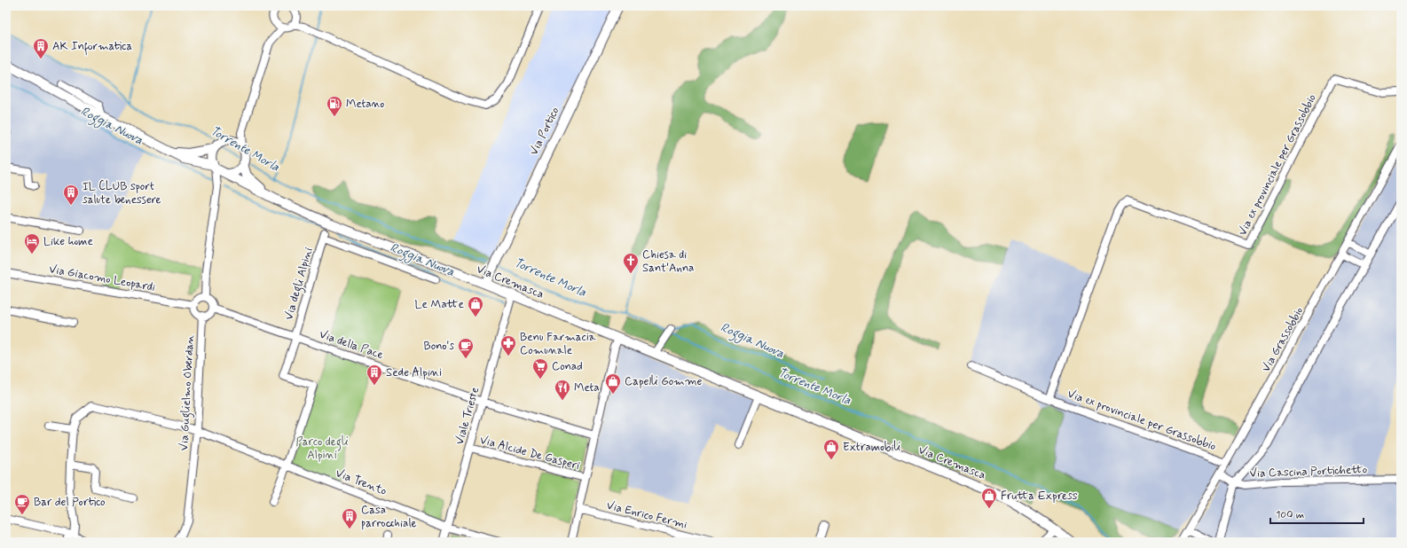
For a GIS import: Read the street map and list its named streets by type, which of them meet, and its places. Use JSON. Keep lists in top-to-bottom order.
{
  "streets": {
    "main road": ["Via Portico", "Via Cremasca"],
    "street": [
      "Via ex provinciale per Grassobbio",
      "Via Giacomo Leopardi",
      "Via degli Alpini",
      "Via Grassobbio",
      "Via della Pace",
      "Via Guglielmo Oberdan",
      "Viale Trieste",
      "Via Alcide De Gasperi",
      "Via Cascina Portichetto",
      "Via Trento",
      "Via Enrico Fermi"
    ]
  },
  "crossings": [
    ["Via Portico", "Via Cremasca"],
    ["Via ex provinciale per Grassobbio", "Via Grassobbio"],
    ["Via Giacomo Leopardi", "Via della Pace"],
    ["Via Giacomo Leopardi", "Via Guglielmo Oberdan"],
    ["Via Cremasca", "Viale Trieste"],
    ["Via degli Alpini", "Via della Pace"],
    ["Via Grassobbio", "Via Cascina Portichetto"],
    ["Via della Pace", "Via Guglielmo Oberdan"],
    ["Via della Pace", "Viale Trieste"],
    ["Via Guglielmo Oberdan", "Via Trento"],
    ["Viale Trieste", "Via Alcide De Gasperi"],
    ["Viale Trieste", "Via Trento"]
  ],
  "water": ["Roggia Nuova", "Torrente Morla"],
  "parks": ["Parco degli Alpini"],
  "places": {
    "building": [
      "AK Informatica",
      "IL CLUB sport salute benessere",
      "Sede Alpini",
      "Casa parrocchiale"
    ],
    "fuel station": ["Metano"],
    "hotel": ["Like home"],
    "church": ["Chiesa di Sant'Anna"],
    "shop": [
      "Le Matte",
      "Capelli Gomme",
      "Extramobili",
      "Frutta Express"
    ],
    "pharmacy": ["Benu Farmacia Comunale"],
    "cafe": ["Bono's", "Bar del Portico"],
    "supermarket": ["Conad"],
    "restaurant": ["Meta"]
  },
  "scale_bar": "100 m"
}
